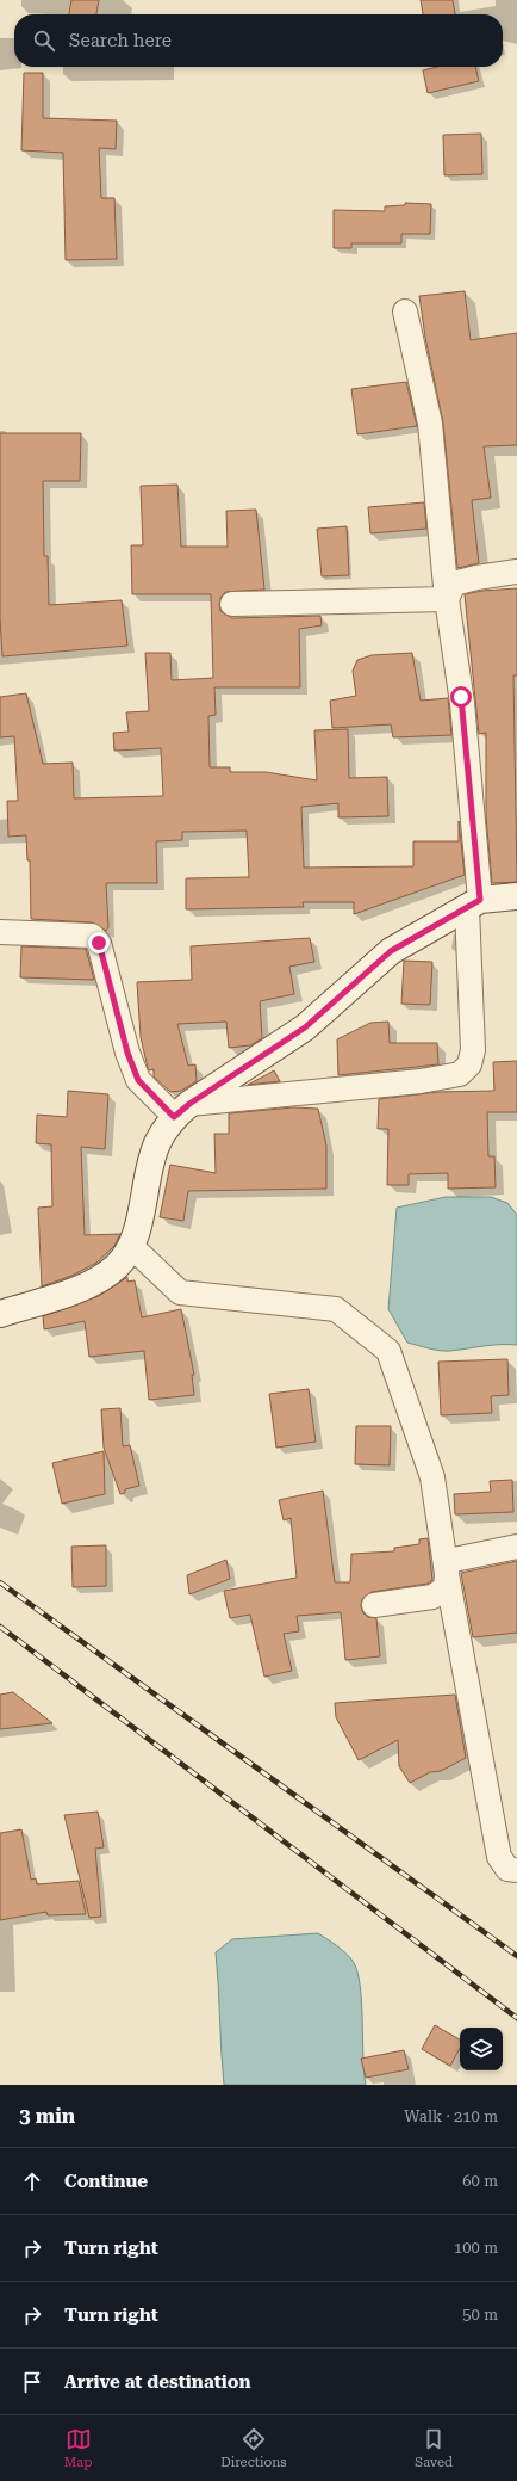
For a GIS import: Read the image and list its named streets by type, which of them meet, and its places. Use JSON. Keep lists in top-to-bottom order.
{
  "page": {
    "search": "Search here",
    "heading": ["3 min", "Walk · 210 m"],
    "list": [
      ["Continue", "60 m"],
      ["Turn right", "100 m"],
      ["Turn right", "50 m"],
      "Arrive at destination"
    ],
    "nav": ["Map", "Directions", "Saved"]
  }
}
